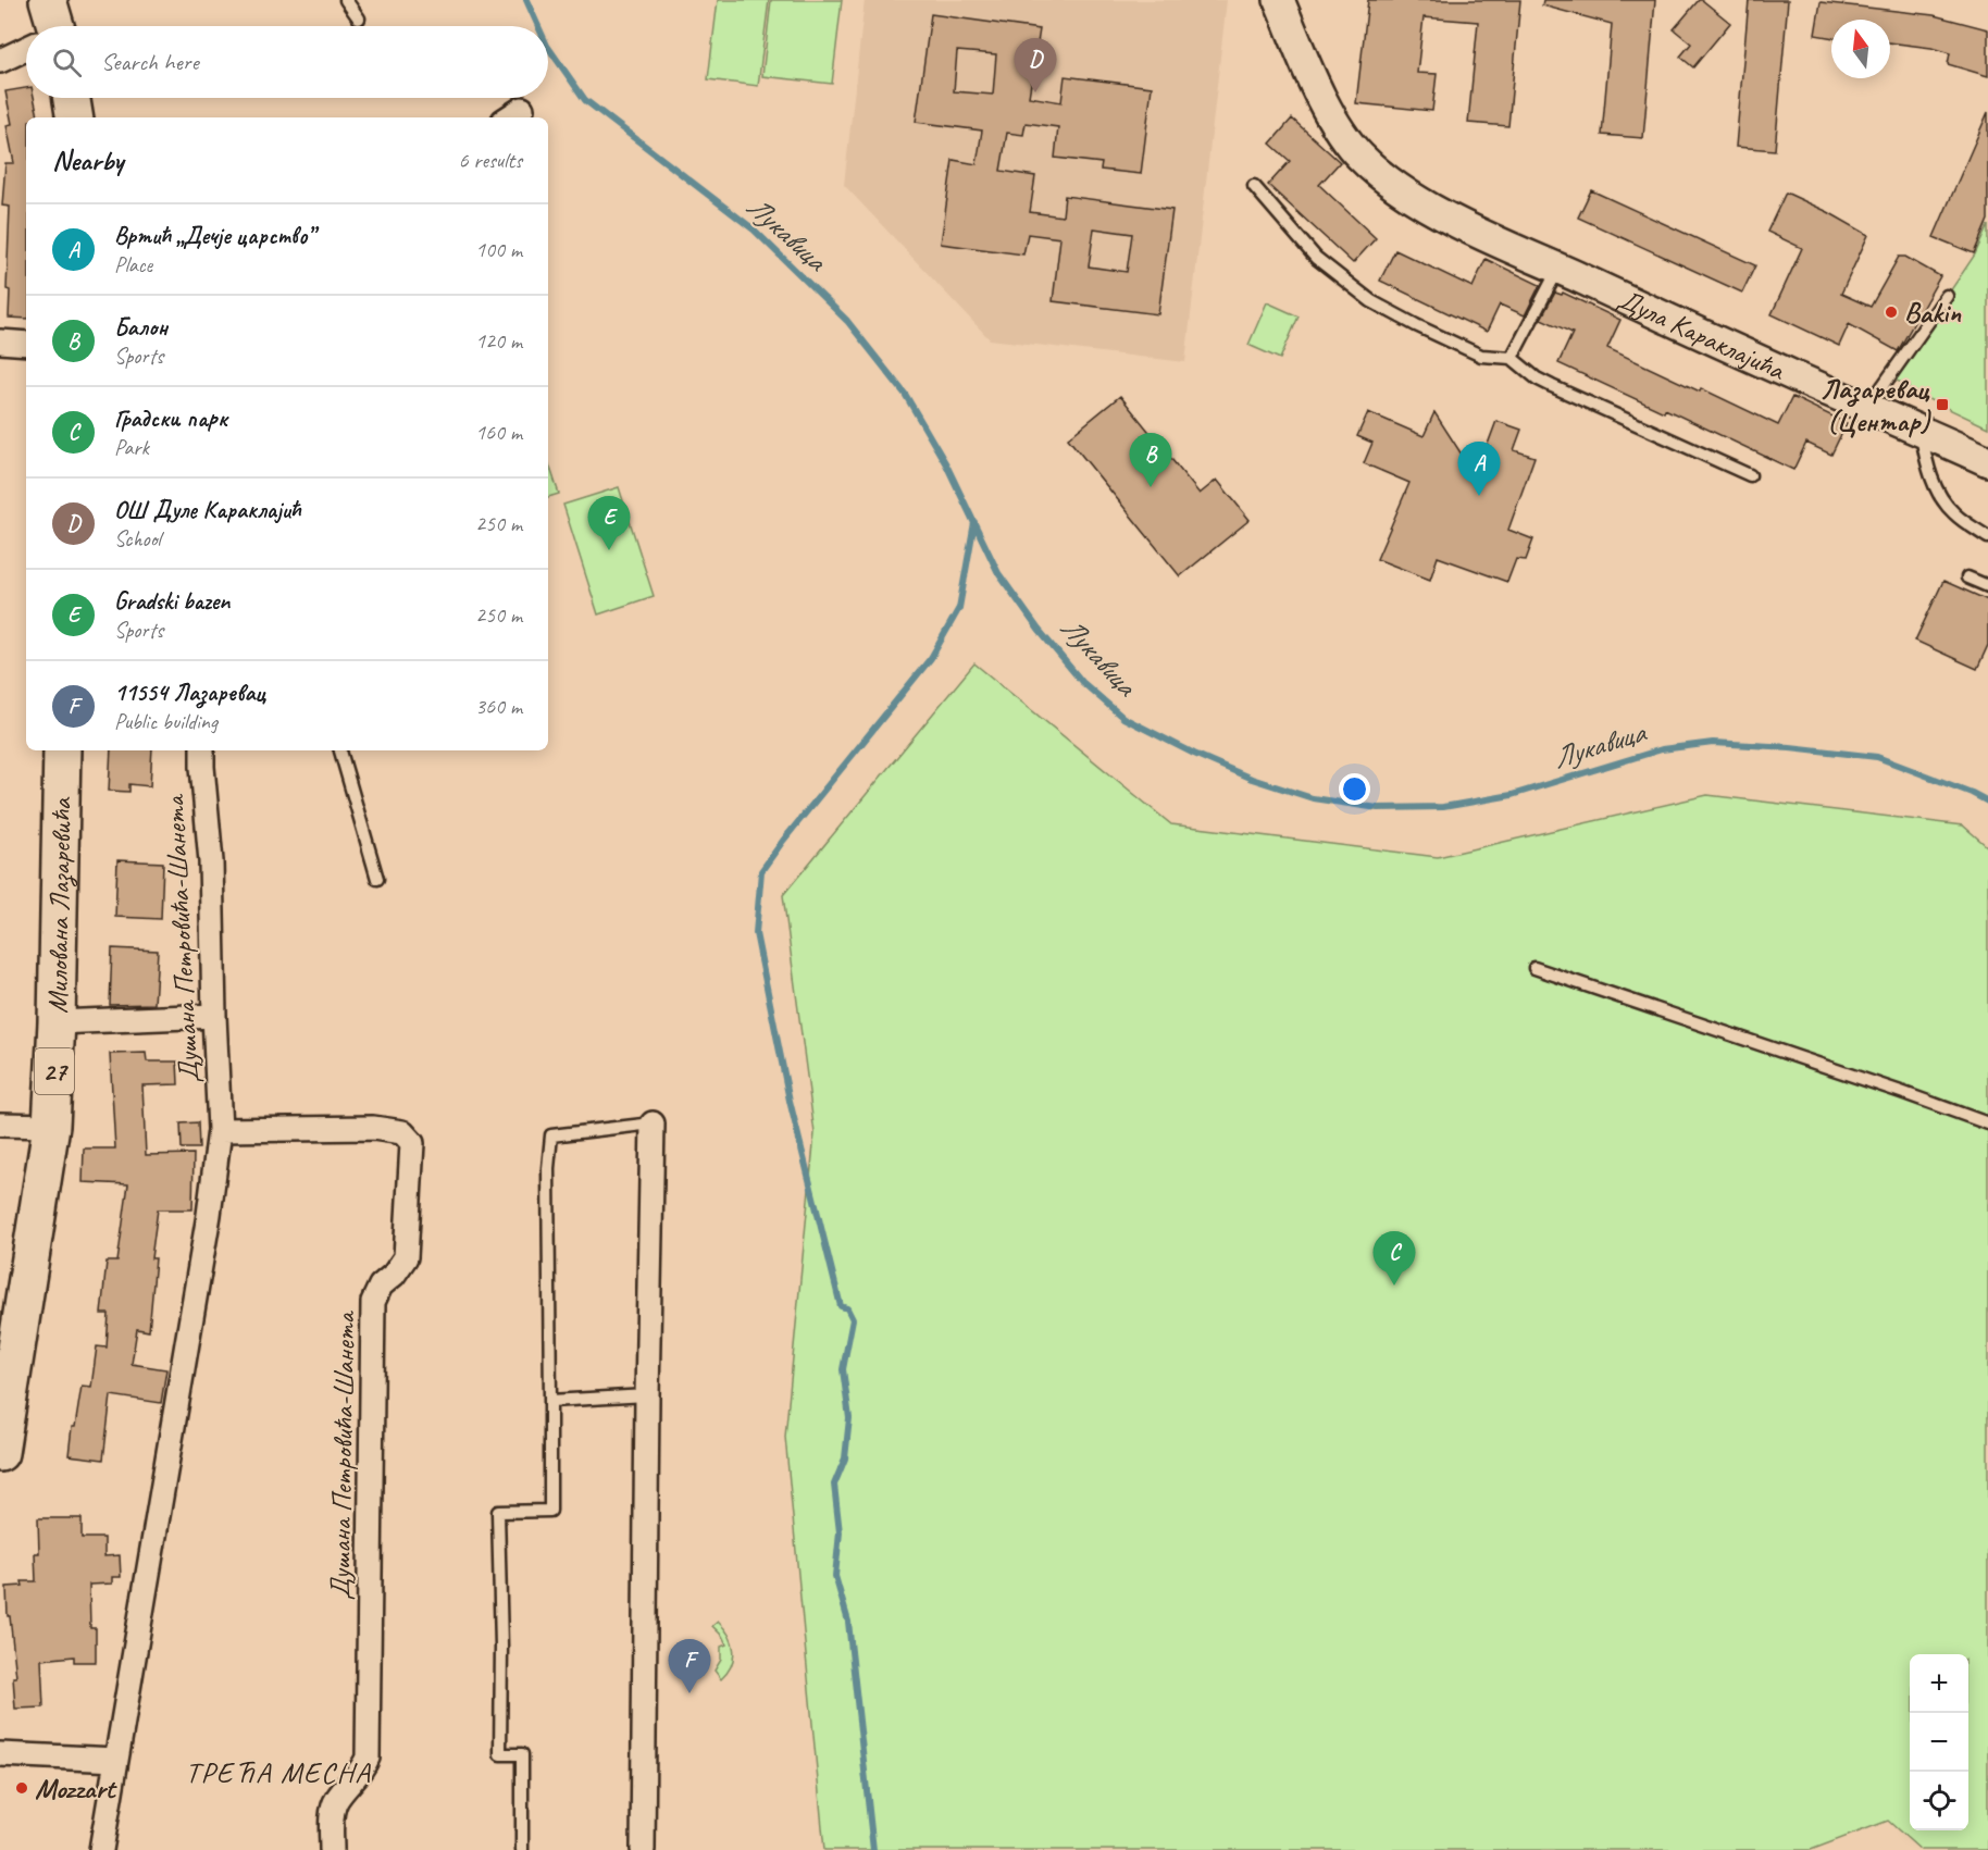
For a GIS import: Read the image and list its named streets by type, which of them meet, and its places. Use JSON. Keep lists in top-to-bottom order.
{
  "streets": {
    "main road": ["Милована Лазаревића", "27"],
    "street": ["Дула Караклајића", "Душана Петровића-Шанета"]
  },
  "districts": ["ТРЕЋА МЕСНА"],
  "water": ["Лукавица"],
  "places": {
    "other": ["Bakin", "Mozzart"],
    "transit": ["Лазаревац (Центар)"]
  },
  "north": "top",
  "page": {
    "search": "Search here",
    "pins": [
      "D",
      "B",
      "A",
      "E",
      "C",
      "F"
    ],
    "heading": ["Nearby", "6 results"],
    "list": [
      {
        "mark": "A",
        "name": "Вртић „Дечје царство”",
        "note": "Place",
        "value": "100 m"
      },
      {
        "mark": "B",
        "name": "Балон",
        "note": "Sports",
        "value": "120 m"
      },
      {
        "mark": "C",
        "name": "Градски парк",
        "note": "Park",
        "value": "160 m"
      },
      {
        "mark": "D",
        "name": "ОШ Дуле Караклајић",
        "note": "School",
        "value": "250 m"
      },
      {
        "mark": "E",
        "name": "Gradski bazen",
        "note": "Sports",
        "value": "250 m"
      },
      {
        "mark": "F",
        "name": "11554 Лазаревац",
        "note": "Public building",
        "value": "360 m"
      }
    ],
    "map_buttons": ["+", "−"]
  }
}
